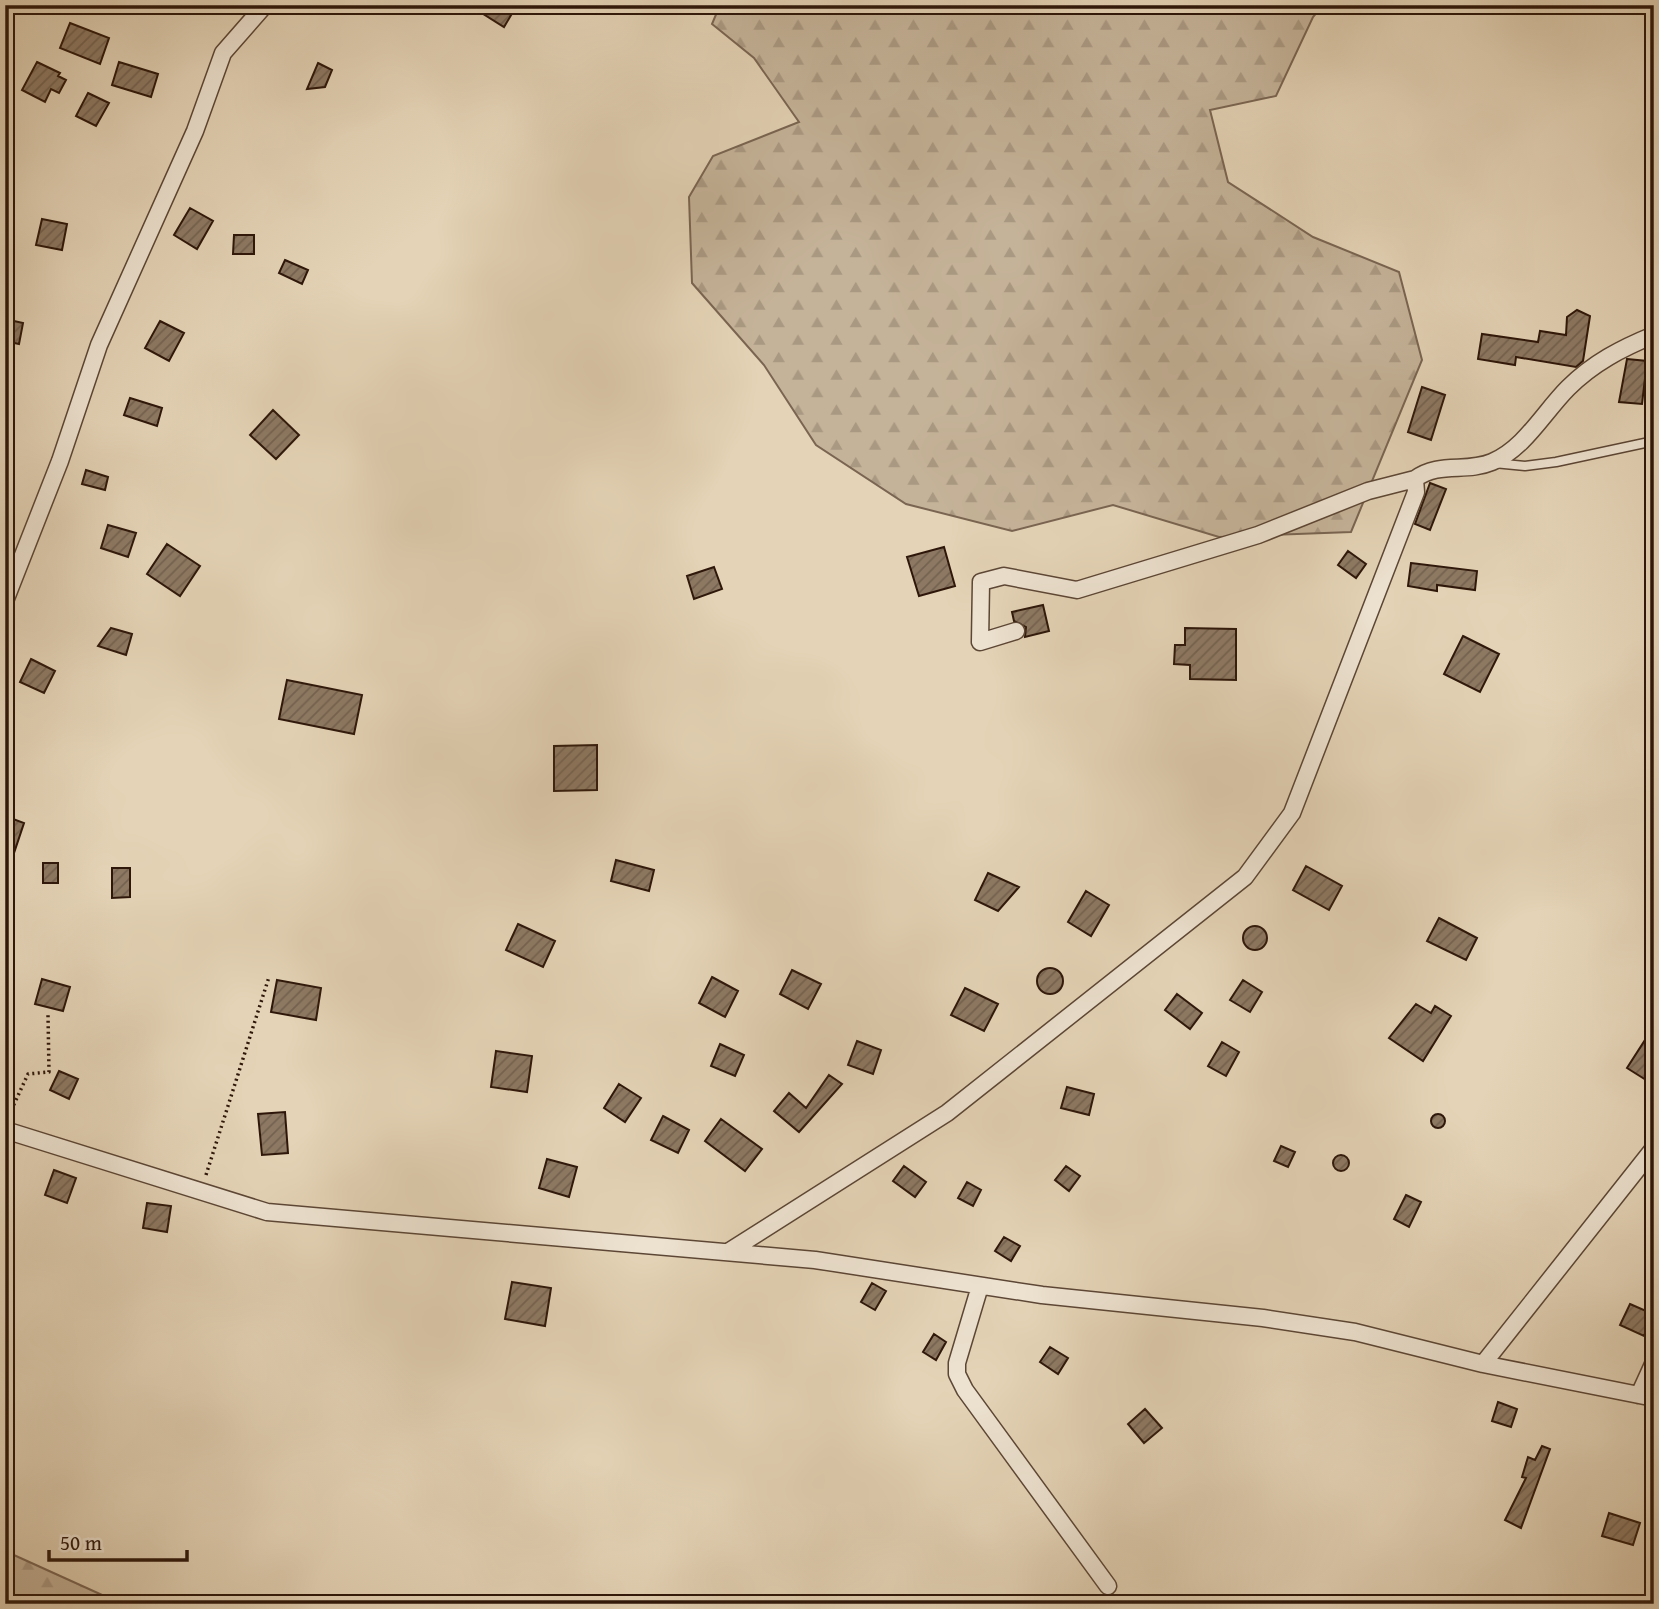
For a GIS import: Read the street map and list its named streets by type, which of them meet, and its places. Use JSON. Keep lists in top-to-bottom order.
{
  "scale_bar": "50 m"
}
